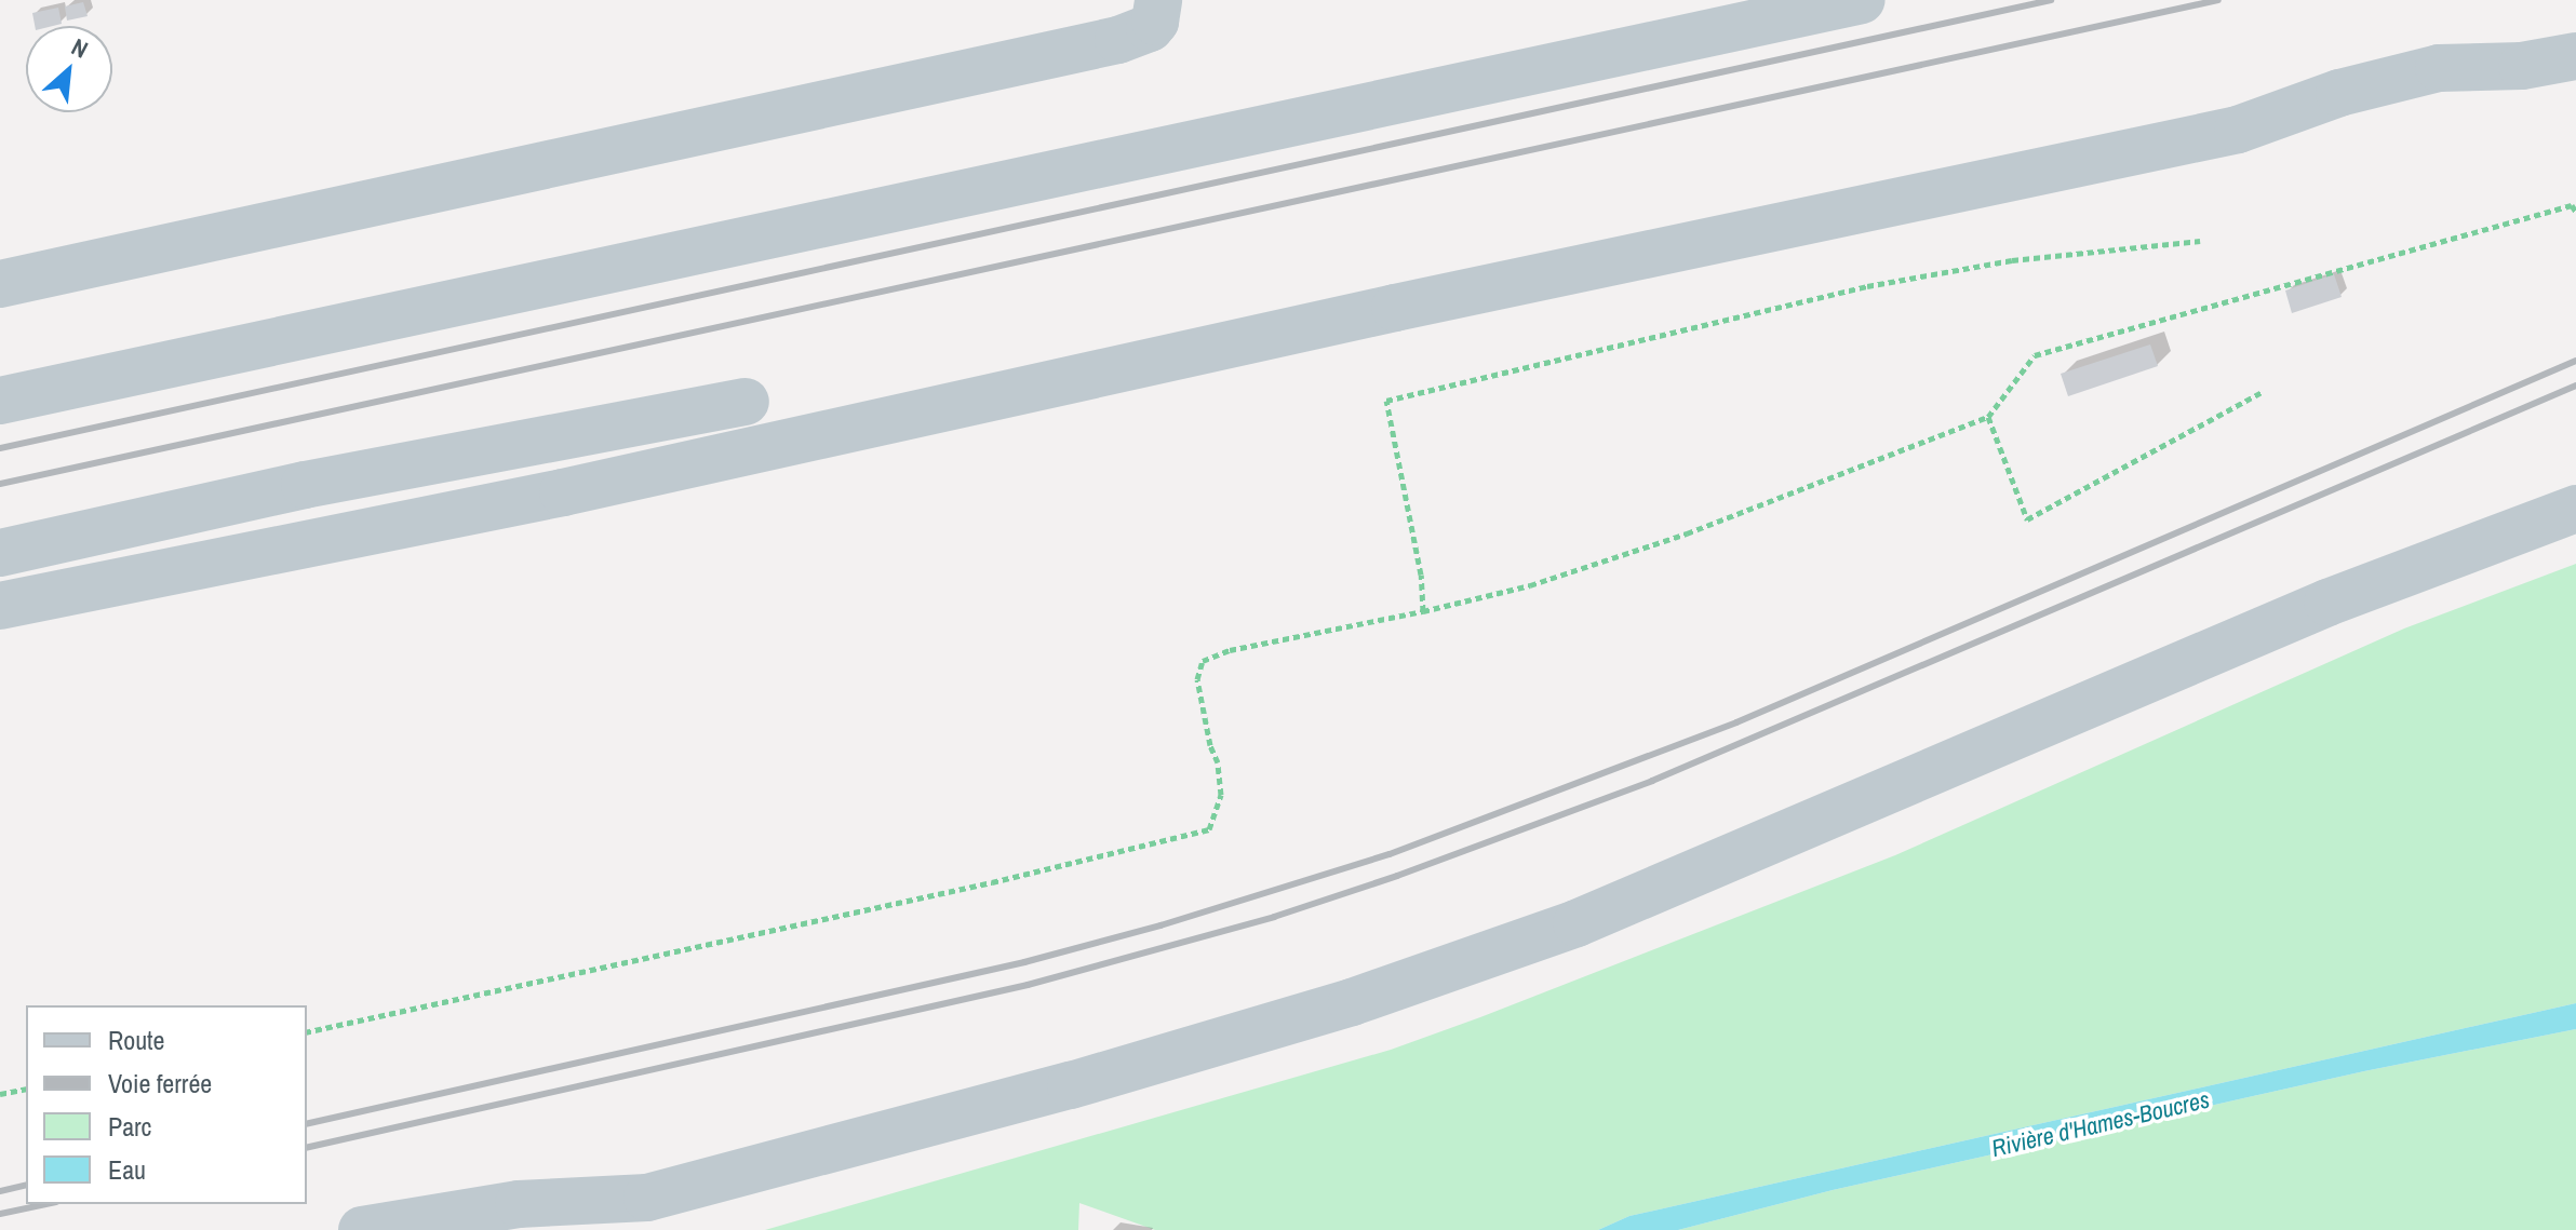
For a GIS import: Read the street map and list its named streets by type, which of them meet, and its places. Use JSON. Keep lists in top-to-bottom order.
{
  "water": ["Rivière d'Hames-Boucres"],
  "legend": [
    "Route",
    "Voie ferrée",
    "Parc",
    "Eau"
  ],
  "north": "top right"
}
